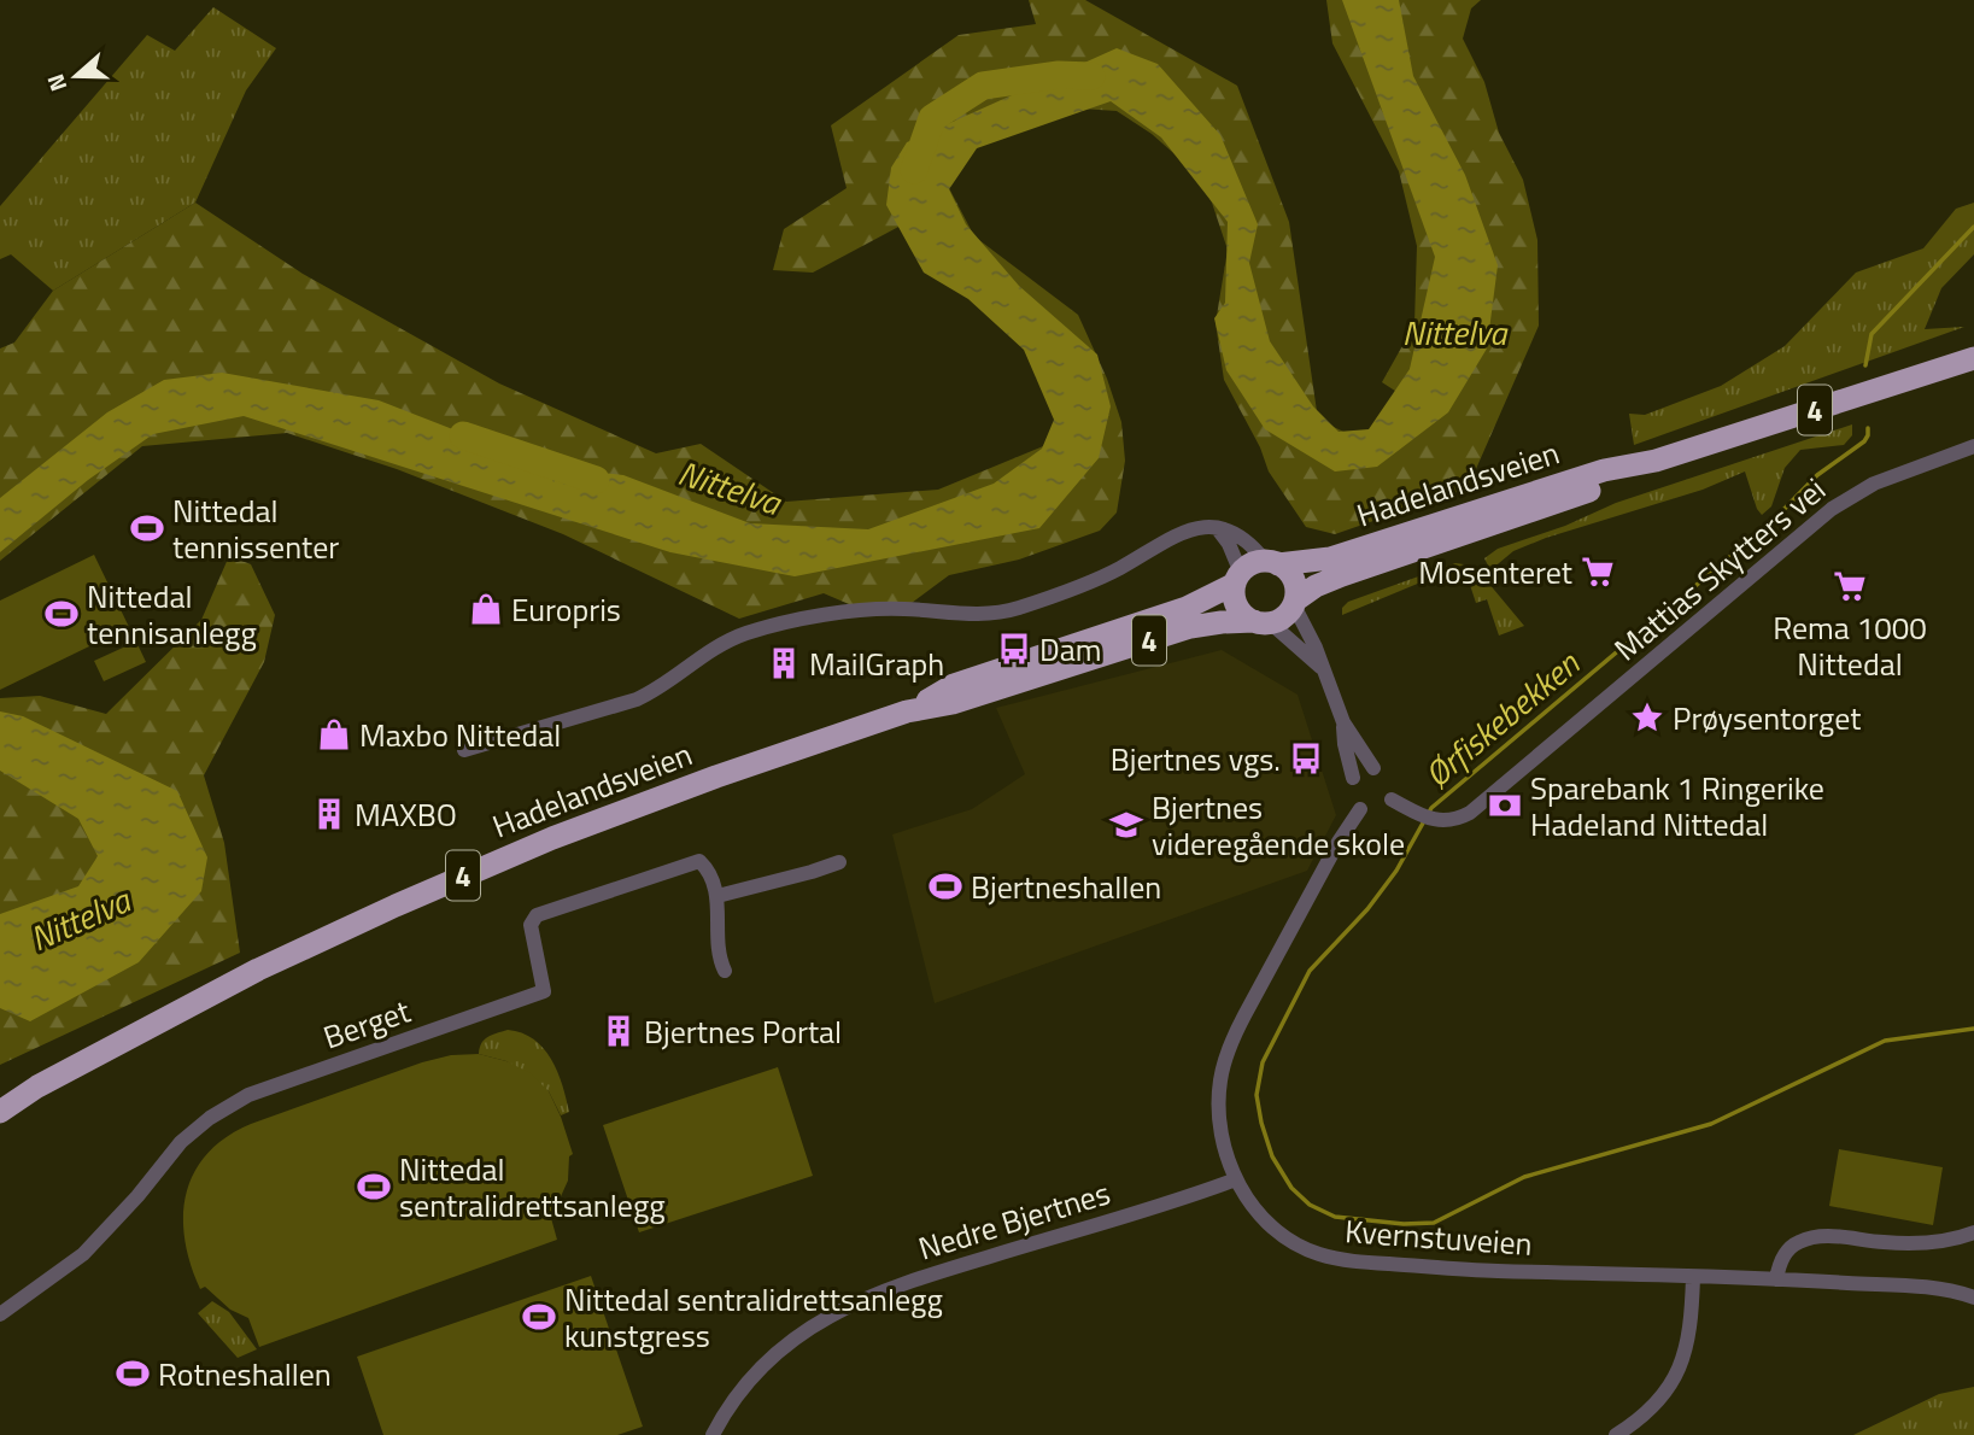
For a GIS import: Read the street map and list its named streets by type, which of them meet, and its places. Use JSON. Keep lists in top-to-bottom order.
{
  "streets": {
    "highway": ["4", "Hadelandsveien"],
    "street": [
      "Mattias Skytters vei",
      "Berget",
      "Nedre Bjertnes",
      "Kvernstuveien"
    ]
  },
  "crossings": [
    ["4", "Hadelandsveien"],
    ["Nedre Bjertnes", "Kvernstuveien"]
  ],
  "water": ["Nittelva", "Ørfiskebekken"],
  "places": {
    "sports": [
      "Nittedal tennissenter",
      "Nittedal tennisanlegg",
      "Bjertneshallen",
      "Nittedal sentralidrettsanlegg",
      "Nittedal sentralidrettsanlegg kunstgress",
      "Rotneshallen"
    ],
    "supermarket": ["Mosenteret", "Rema 1000 Nittedal"],
    "shop": ["Europris", "Maxbo Nittedal"],
    "bus stop": ["Dam", "Bjertnes vgs."],
    "building": ["MailGraph", "MAXBO", "Bjertnes Portal"],
    "place": ["Prøysentorget"],
    "bank": ["Sparebank 1 Ringerike Hadeland Nittedal"],
    "school or university": ["Bjertnes videregående skole"]
  },
  "north": "left"
}
